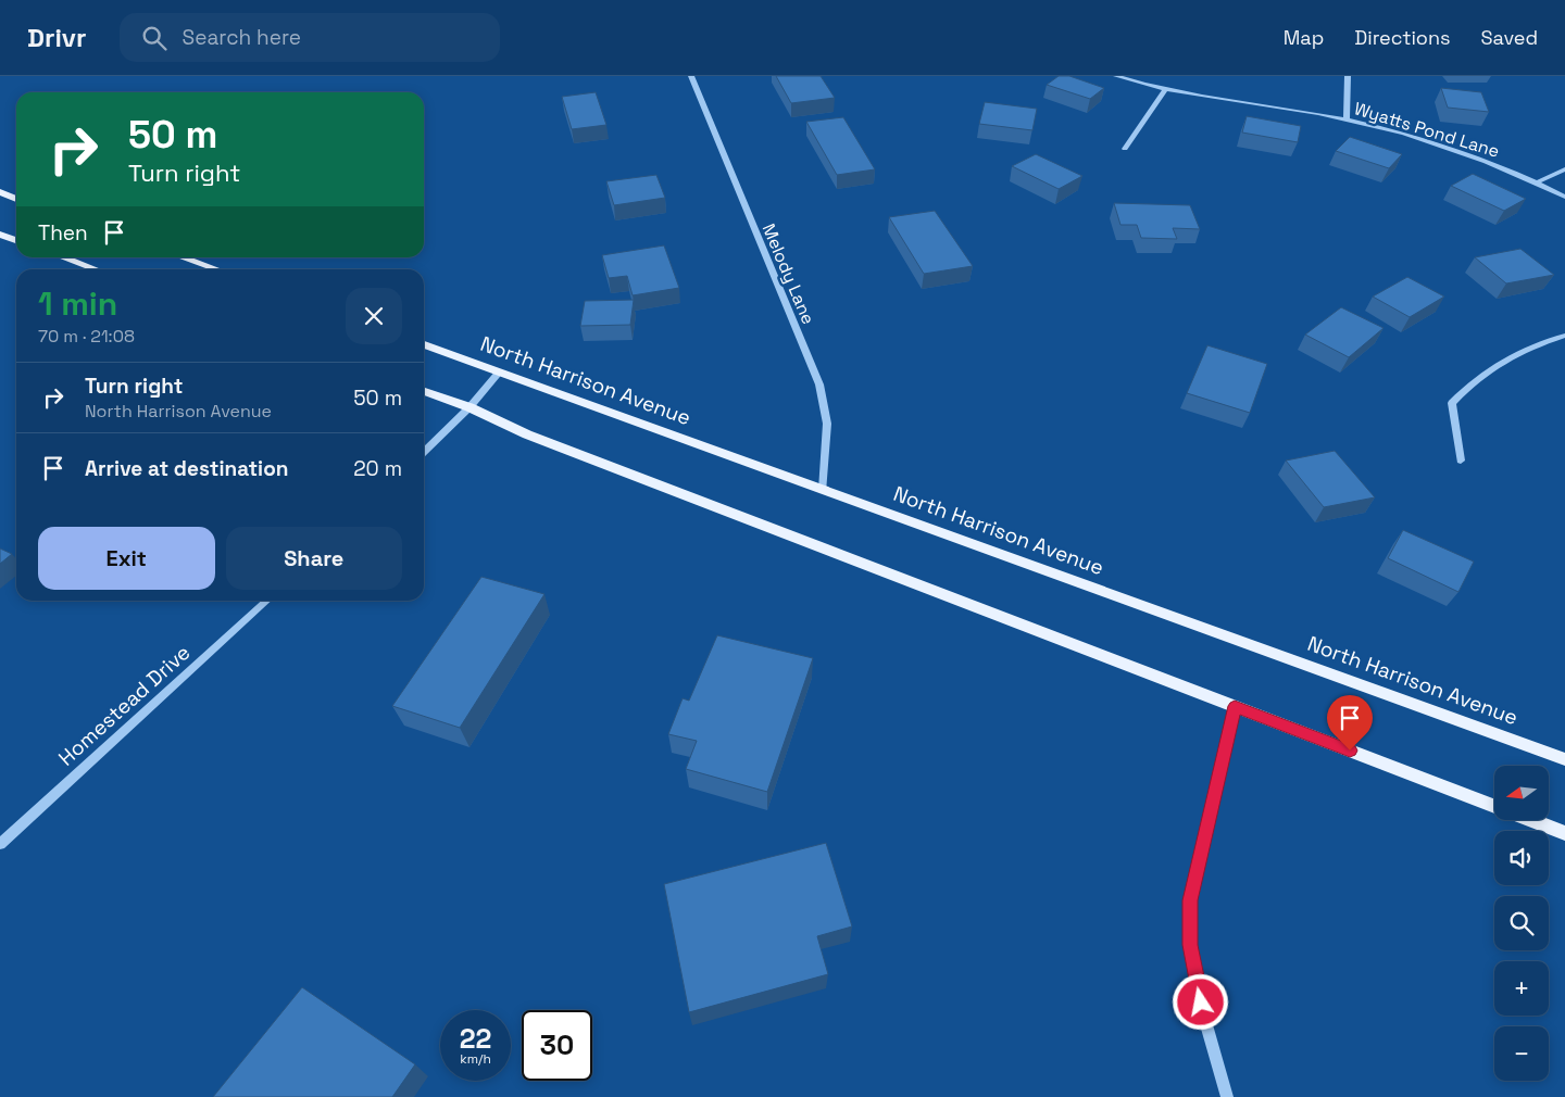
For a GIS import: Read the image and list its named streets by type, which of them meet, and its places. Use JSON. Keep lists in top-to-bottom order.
{
  "streets": {
    "main road": ["North Harrison Avenue"],
    "street": ["Wyatts Pond Lane", "Melody Lane", "Homestead Drive"]
  },
  "crossings": [
    ["Melody Lane", "North Harrison Avenue"]
  ],
  "north": "left",
  "page": {
    "header": "Drivr",
    "search": "Search here",
    "nav": ["Map", "Directions", "Saved"],
    "turn": ["50 m", "Turn right"],
    "then": "Then",
    "heading": ["1 min", "70 m · 21:08"],
    "list": [
      {
        "name": "Turn right",
        "note": "North Harrison Avenue",
        "value": "50 m"
      },
      {
        "name": "Arrive at destination",
        "value": "20 m"
      }
    ],
    "buttons": ["Exit", "Share"],
    "map_buttons": ["+", "−"],
    "speed": "22 km/h",
    "limit": "30"
  }
}
